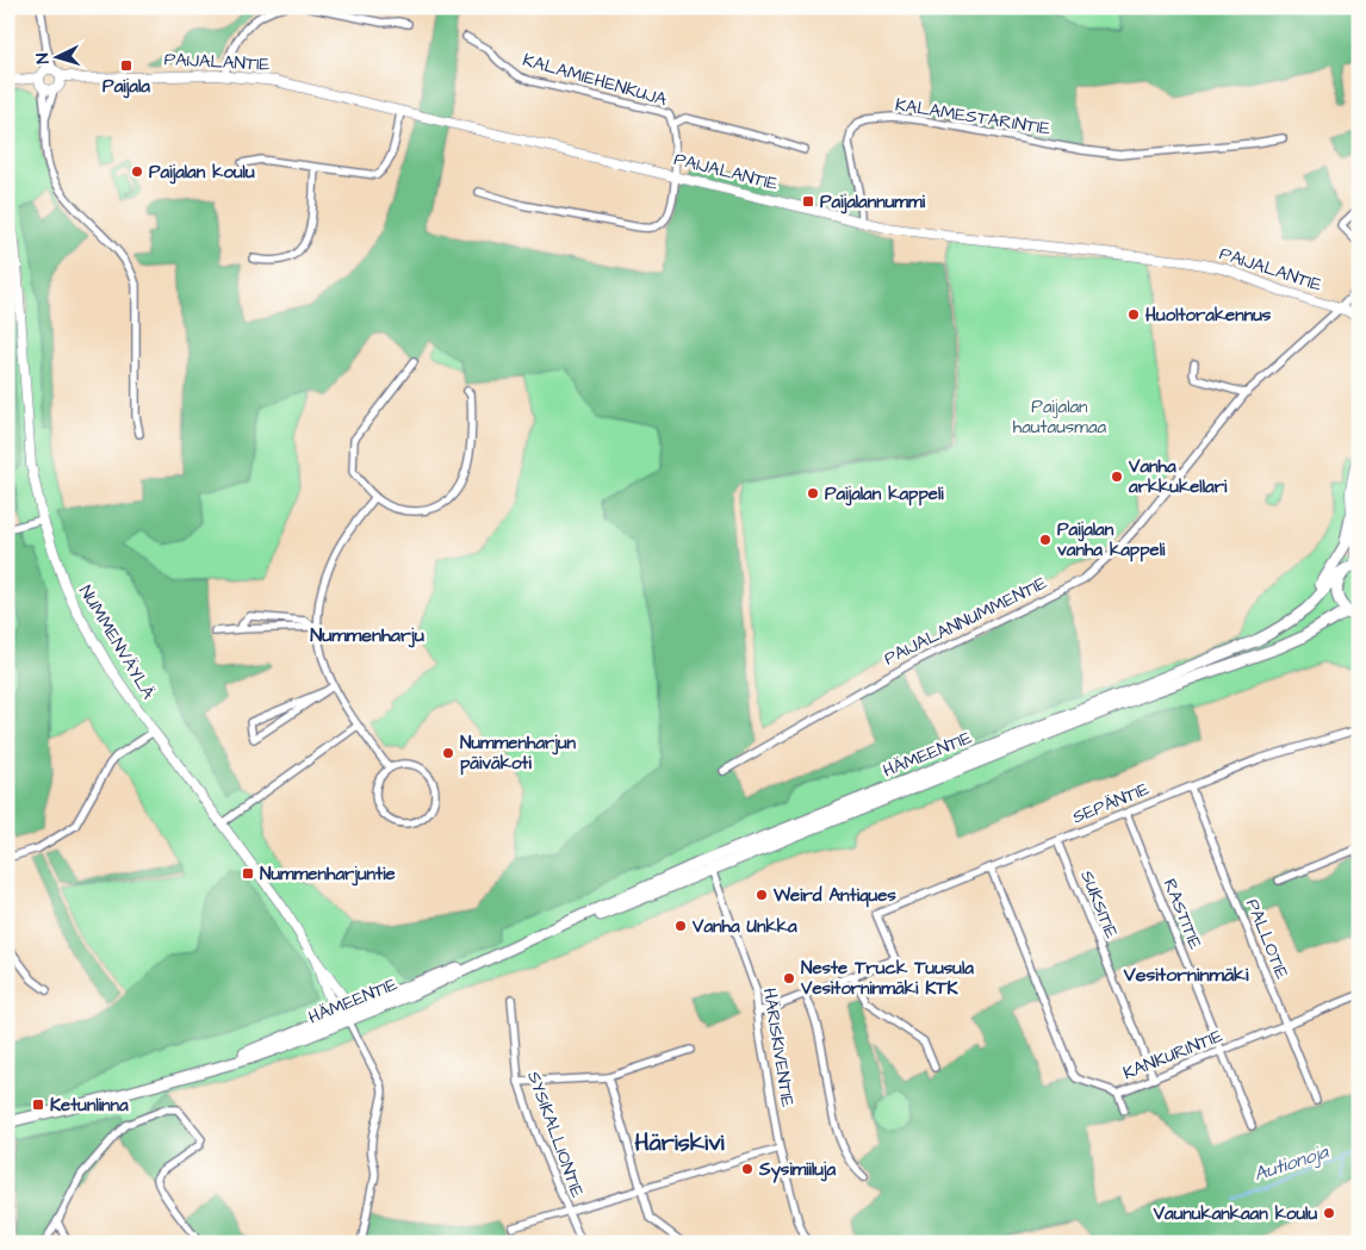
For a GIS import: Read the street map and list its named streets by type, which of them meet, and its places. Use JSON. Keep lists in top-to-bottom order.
{
  "streets": {
    "main road": ["HÄMEENTIE"],
    "street": [
      "PAIJALANTIE",
      "KALAMIEHENKUJA",
      "KALAMESTARINTIE",
      "PAIJALANNUMMENTIE",
      "NUMMENVÄYLÄ",
      "SEPÄNTIE",
      "SUKSITIE",
      "RASTITIE",
      "PALLOTIE",
      "HÄRISKIVENTIE",
      "KANKURINTIE",
      "SYSIKALLIONTIE"
    ]
  },
  "crossings": [
    ["PAIJALANTIE", "KALAMIEHENKUJA"],
    ["PAIJALANTIE", "KALAMESTARINTIE"],
    ["PAIJALANTIE", "PAIJALANNUMMENTIE"],
    ["NUMMENVÄYLÄ", "HÄMEENTIE"],
    ["HÄMEENTIE", "HÄRISKIVENTIE"],
    ["SEPÄNTIE", "SUKSITIE"],
    ["SEPÄNTIE", "RASTITIE"],
    ["SEPÄNTIE", "PALLOTIE"],
    ["SEPÄNTIE", "KANKURINTIE"],
    ["SUKSITIE", "KANKURINTIE"],
    ["RASTITIE", "KANKURINTIE"],
    ["PALLOTIE", "KANKURINTIE"]
  ],
  "districts": ["Nummenharju", "Vesitorninmäki", "Häriskivi"],
  "water": ["Autionoja"],
  "parks": ["Paijalan hautausmaa"],
  "places": {
    "transit": [
      "Paijala",
      "Paijalannummi",
      "Nummenharjuntie",
      "Ketunlinna"
    ],
    "other": [
      "Paijalan koulu",
      "Huoltorakennus",
      "Vanha arkkukellari",
      "Paijalan kappeli",
      "Paijalan vanha kappeli",
      "Nummenharjun päiväkoti",
      "Weird Antiques",
      "Vanha Unkka",
      "Neste Truck Tuusula Vesitorninmäki KTK",
      "Sysimiiluja",
      "Vaunukankaan koulu"
    ]
  },
  "north": "left"
}
